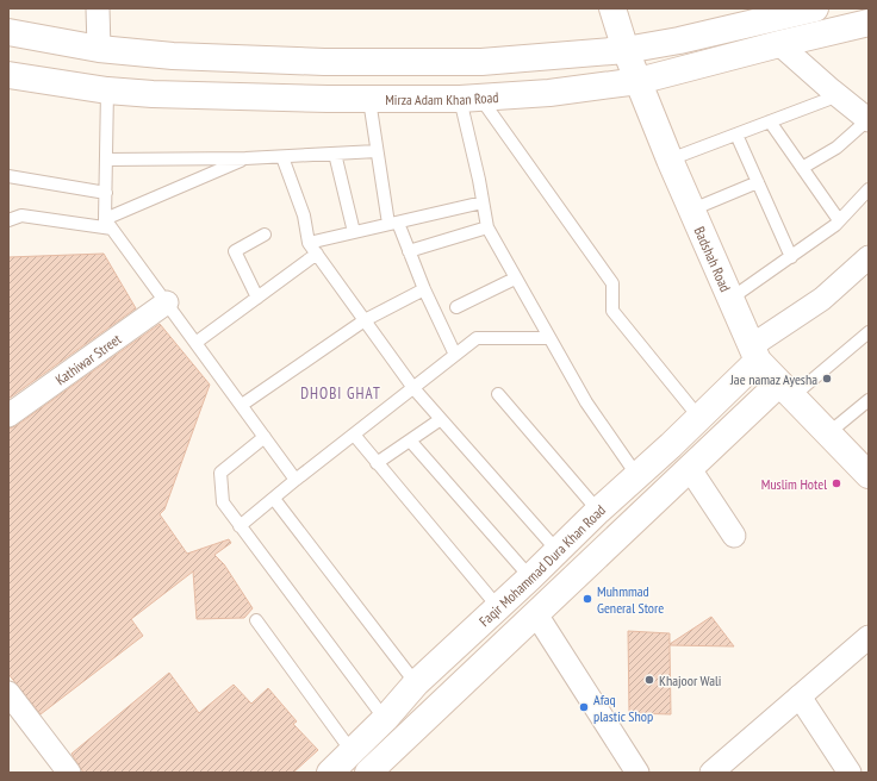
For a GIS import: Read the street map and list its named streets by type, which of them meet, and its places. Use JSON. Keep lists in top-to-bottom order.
{
  "streets": {
    "main road": ["Mirza Adam Khan Road", "Badshah Road", "Faqir Mohammad Dura Khan Road"],
    "street": ["Kathiwar Street"]
  },
  "crossings": [
    ["Mirza Adam Khan Road", "Badshah Road"],
    ["Badshah Road", "Faqir Mohammad Dura Khan Road"]
  ],
  "districts": ["DHOBI GHAT"],
  "places": [
    "Jae namaz Ayesha",
    "Muslim Hotel",
    "Muhmmad General Store",
    "Khajoor Wali",
    "Afaq plastic Shop"
  ]
}
